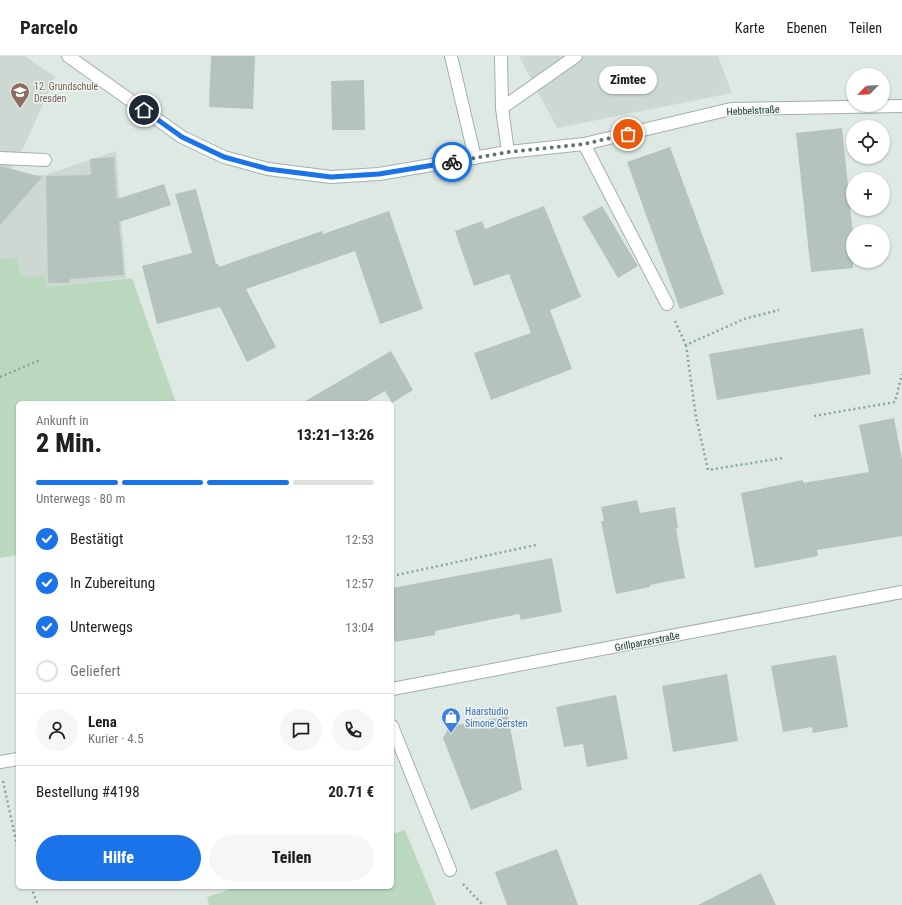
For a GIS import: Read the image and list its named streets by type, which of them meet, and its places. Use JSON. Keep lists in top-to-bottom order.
{
  "streets": {
    "street": ["Hebbelstraße", "Grillparzerstraße"]
  },
  "places": {
    "school or university": ["12. Grundschule Dresden"],
    "other": ["Zimtec"],
    "shop": ["Haarstudio Simone Gersten"]
  },
  "north": "bottom left",
  "page": {
    "header": "Parcelo",
    "nav": ["Karte", "Ebenen", "Teilen"],
    "bubble": "Zimtec",
    "map_buttons": ["+", "−"],
    "heading": ["2 Min.", "Ankunft in", "13:21–13:26"],
    "panel": [
      "Lena",
      "Kurier · 4.5",
      "Bestellung #4198",
      "20.71 €"
    ],
    "bar": "Unterwegs · 80 m",
    "list": [
      ["Bestätigt", "12:53"],
      ["In Zubereitung", "12:57"],
      ["Unterwegs", "13:04"],
      "Geliefert"
    ],
    "buttons": ["Hilfe", "Teilen"]
  }
}
